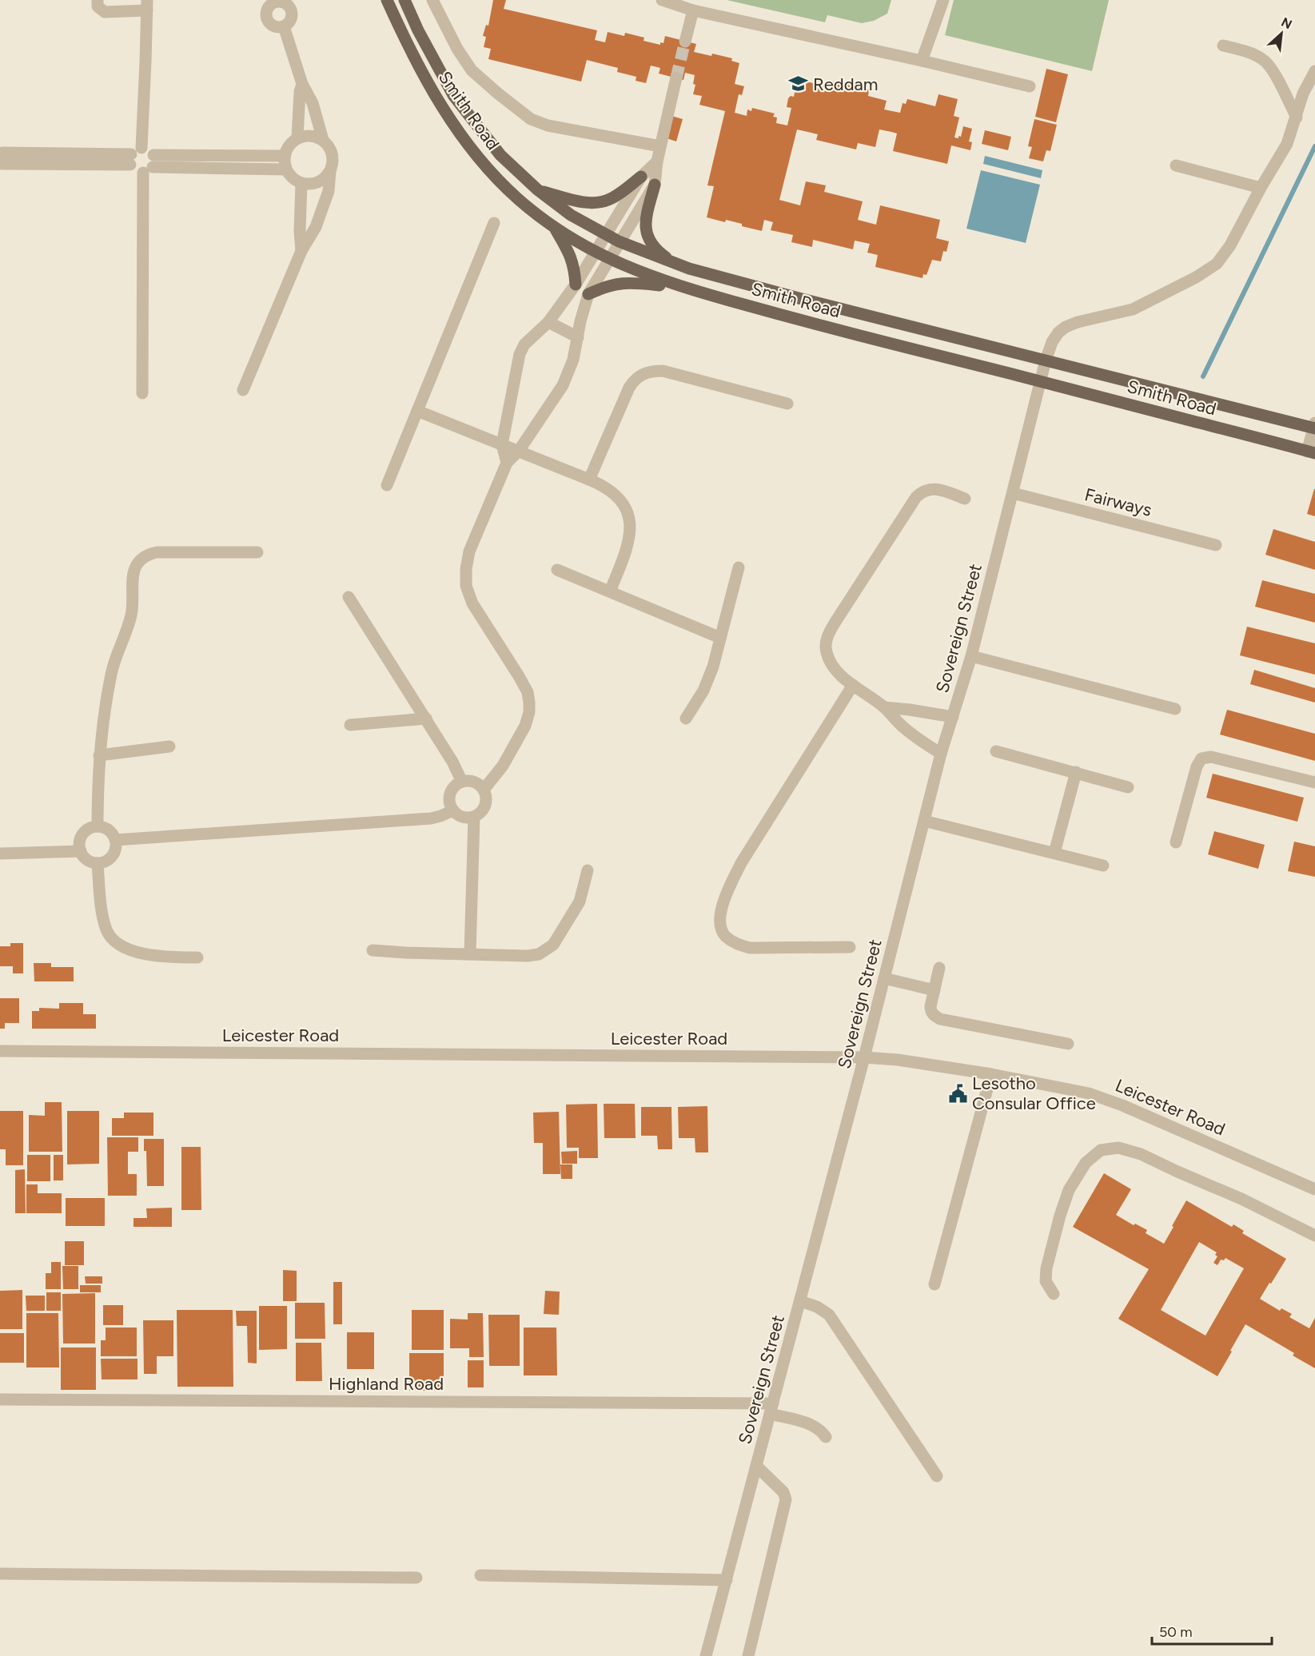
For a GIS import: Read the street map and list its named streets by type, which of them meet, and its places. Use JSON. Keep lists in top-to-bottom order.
{
  "streets": {
    "main road": ["Smith Road"],
    "street": [
      "Fairways",
      "Sovereign Street",
      "Leicester Road",
      "Highland Road"
    ]
  },
  "crossings": [
    ["Smith Road", "Sovereign Street"],
    ["Fairways", "Sovereign Street"],
    ["Sovereign Street", "Leicester Road"],
    ["Sovereign Street", "Highland Road"]
  ],
  "places": {
    "school or university": ["Reddam"],
    "public building": ["Lesotho Consular Office"]
  },
  "scale_bar": "50 m",
  "north": "top right"
}
